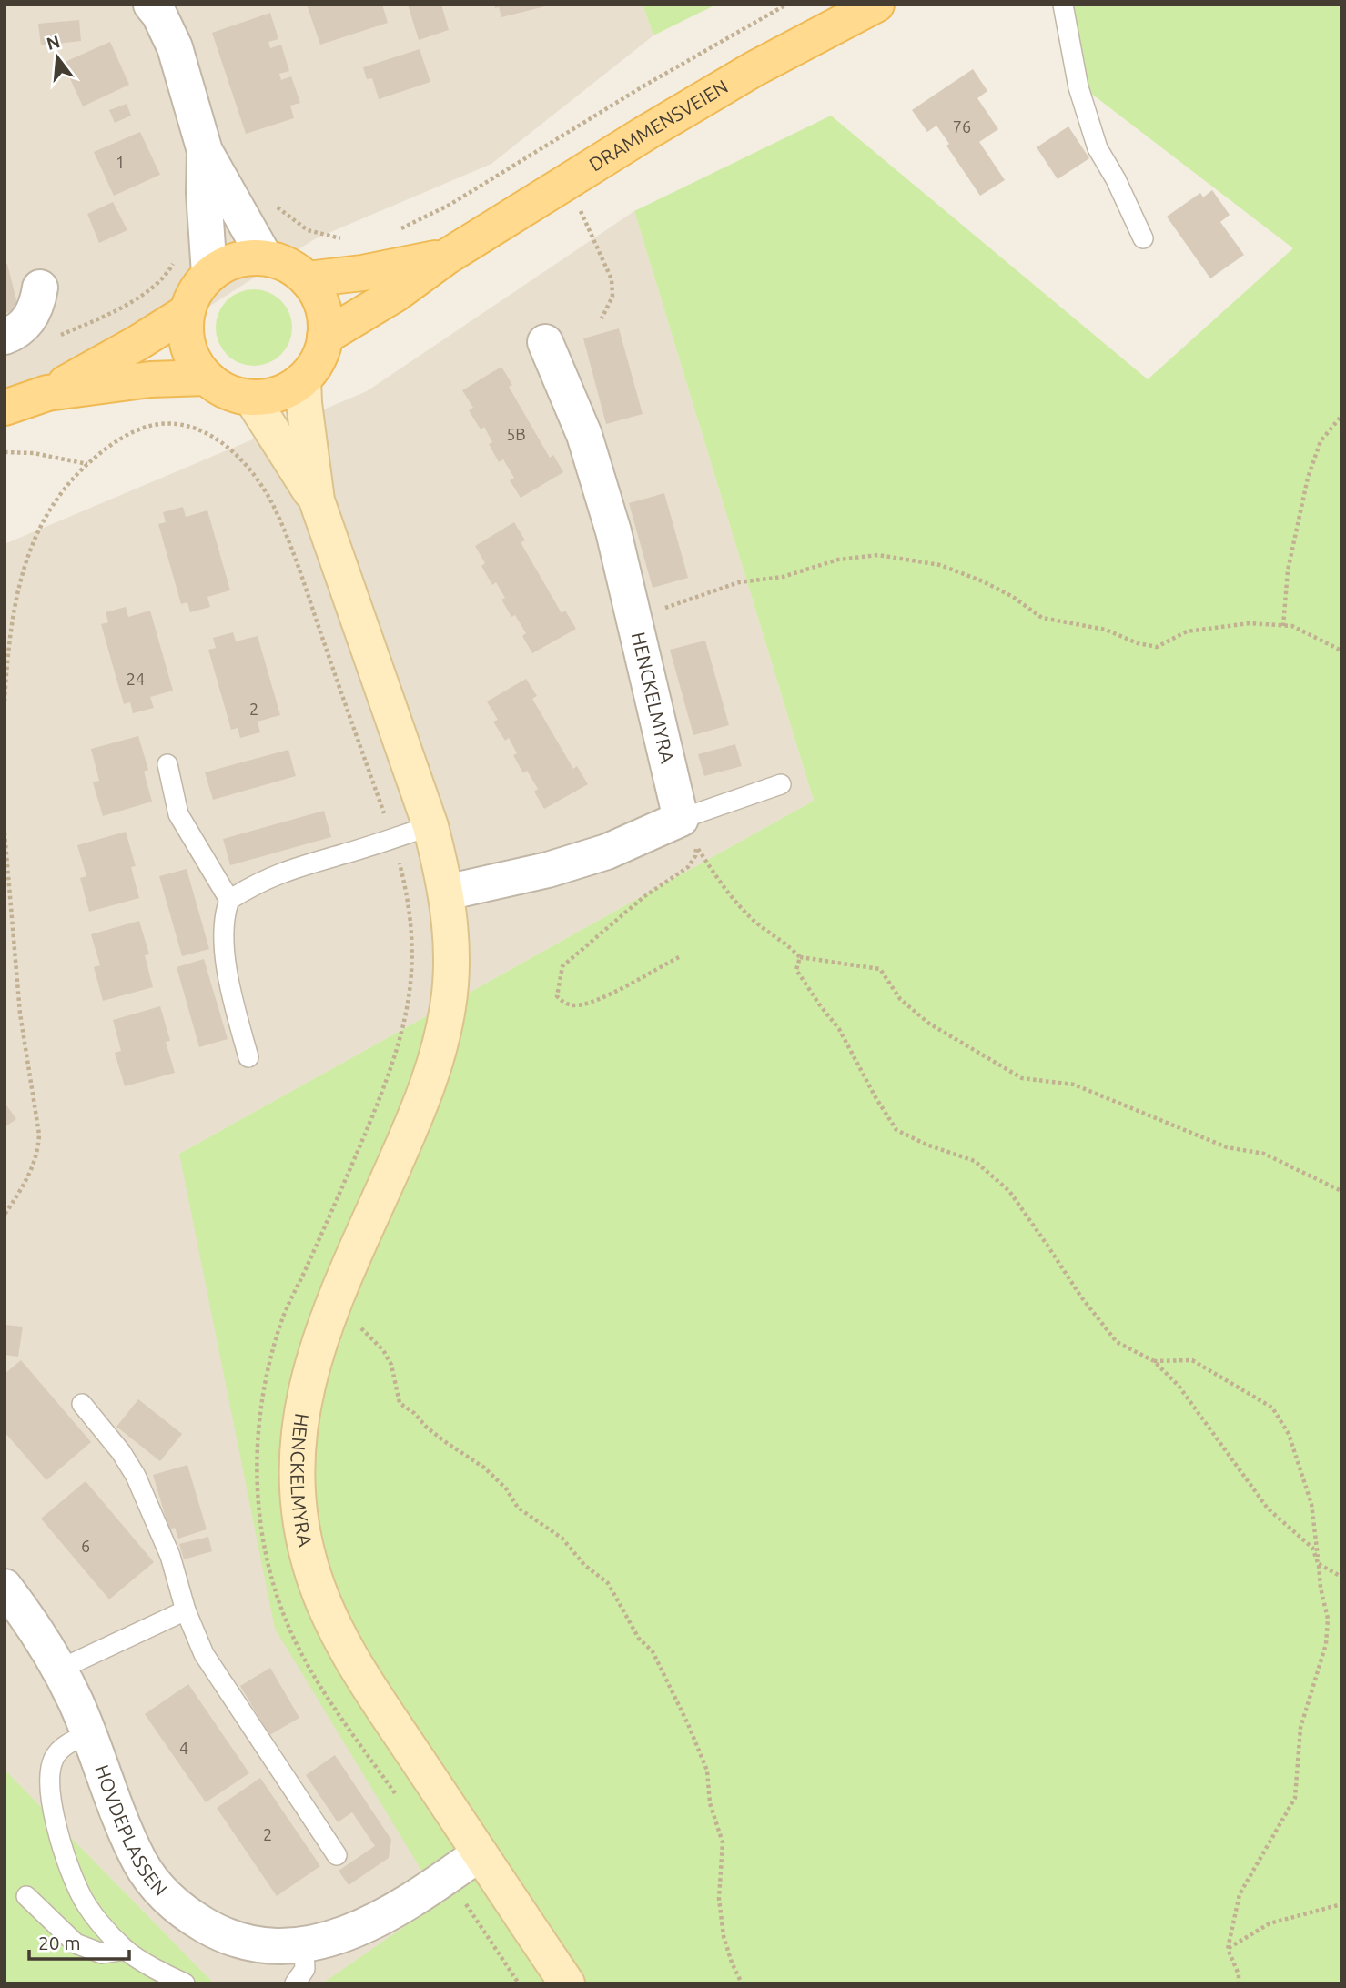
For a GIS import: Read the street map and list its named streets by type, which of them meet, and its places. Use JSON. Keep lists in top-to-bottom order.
{
  "streets": {
    "main road": ["DRAMMENSVEIEN"],
    "street": ["HENCKELMYRA", "HOVDEPLASSEN"]
  },
  "crossings": [
    ["DRAMMENSVEIEN", "HENCKELMYRA"],
    ["HENCKELMYRA", "HOVDEPLASSEN"]
  ],
  "house_numbers": [
    "76",
    "1",
    "5B",
    "24",
    "2",
    "6",
    "4",
    "2"
  ],
  "scale_bar": "20 m",
  "north": "top"
}
